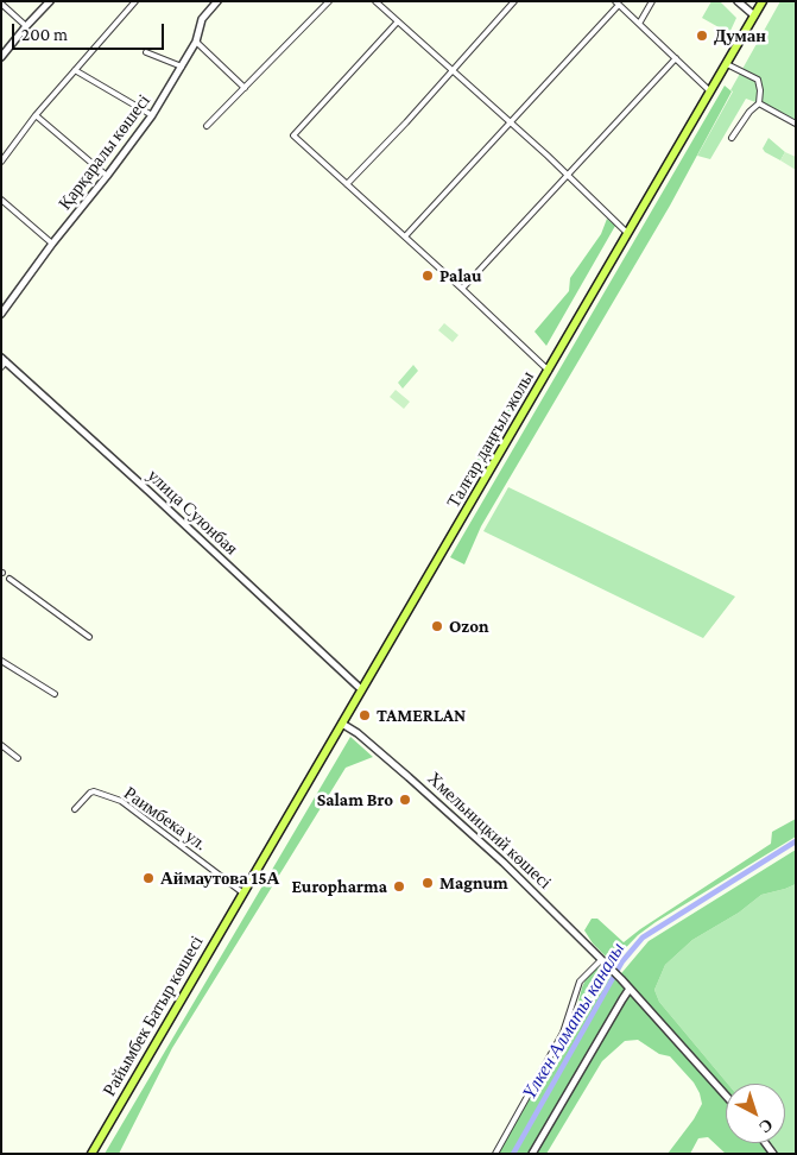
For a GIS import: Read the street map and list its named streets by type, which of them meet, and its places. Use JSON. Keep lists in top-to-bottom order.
{
  "streets": {
    "main road": ["Талғар даңғыл жолы", "Райымбек Батыр көшесі"],
    "street": [
      "Қарқаралы көшесі",
      "улица Суюнбая",
      "Раимбека ул.",
      "Хмельницкий көшесі"
    ]
  },
  "crossings": [
    ["Талғар даңғыл жолы", "улица Суюнбая"],
    ["Талғар даңғыл жолы", "Раимбека ул."],
    ["Талғар даңғыл жолы", "Хмельницкий көшесі"],
    ["Талғар даңғыл жолы", "Райымбек Батыр көшесі"],
    ["Раимбека ул.", "Райымбек Батыр көшесі"]
  ],
  "water": ["Үлкен Алматы каналы"],
  "places": [
    "Думан",
    "Palau",
    "Ozon",
    "TAMERLAN",
    "Salam Bro",
    "Аймаутова 15А",
    "Magnum",
    "Europharma"
  ],
  "scale_bar": "200 m",
  "north": "bottom right"
}
